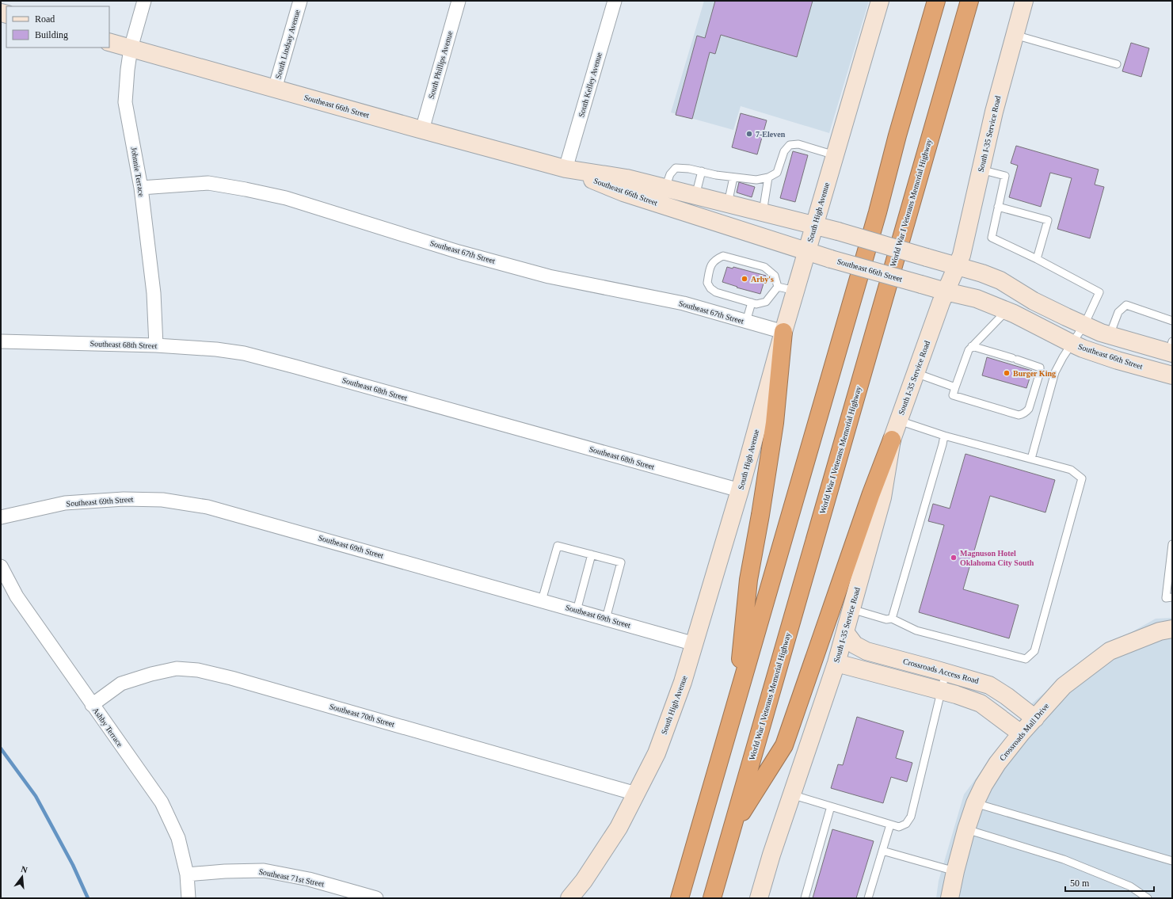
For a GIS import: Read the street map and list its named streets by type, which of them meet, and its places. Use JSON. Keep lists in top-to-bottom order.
{
  "streets": {
    "highway": ["World War I Veterans Memorial Highway"],
    "street": [
      "South Lindsay Avenue",
      "South Phillips Avenue",
      "South Kelley Avenue",
      "Southeast 66th Street",
      "South I-35 Service Road",
      "Johnnie Terrace",
      "South High Avenue",
      "Southeast 67th Street",
      "Southeast 68th Street",
      "Southeast 69th Street",
      "Crossroads Access Road",
      "Southeast 70th Street",
      "Ashby Terrace",
      "Crossroads Mall Drive",
      "Southeast 71st Street"
    ]
  },
  "crossings": [
    ["South Lindsay Avenue", "Southeast 66th Street"],
    ["South Phillips Avenue", "Southeast 66th Street"],
    ["South Kelley Avenue", "Southeast 66th Street"],
    ["Southeast 66th Street", "South I-35 Service Road"],
    ["Southeast 66th Street", "Johnnie Terrace"],
    ["Southeast 66th Street", "South High Avenue"],
    ["South I-35 Service Road", "Crossroads Access Road"],
    ["Johnnie Terrace", "Southeast 67th Street"],
    ["Johnnie Terrace", "Southeast 68th Street"],
    ["South High Avenue", "Southeast 67th Street"],
    ["South High Avenue", "Southeast 68th Street"],
    ["South High Avenue", "Southeast 69th Street"],
    ["South High Avenue", "Southeast 70th Street"],
    ["Crossroads Access Road", "Crossroads Mall Drive"],
    ["Southeast 70th Street", "Ashby Terrace"],
    ["Ashby Terrace", "Southeast 71st Street"]
  ],
  "places": [
    "7-Eleven",
    "Arby's",
    "Burger King",
    "Magnuson Hotel Oklahoma City South"
  ],
  "legend": ["Road", "Building"],
  "scale_bar": "50 m",
  "north": "top"
}
